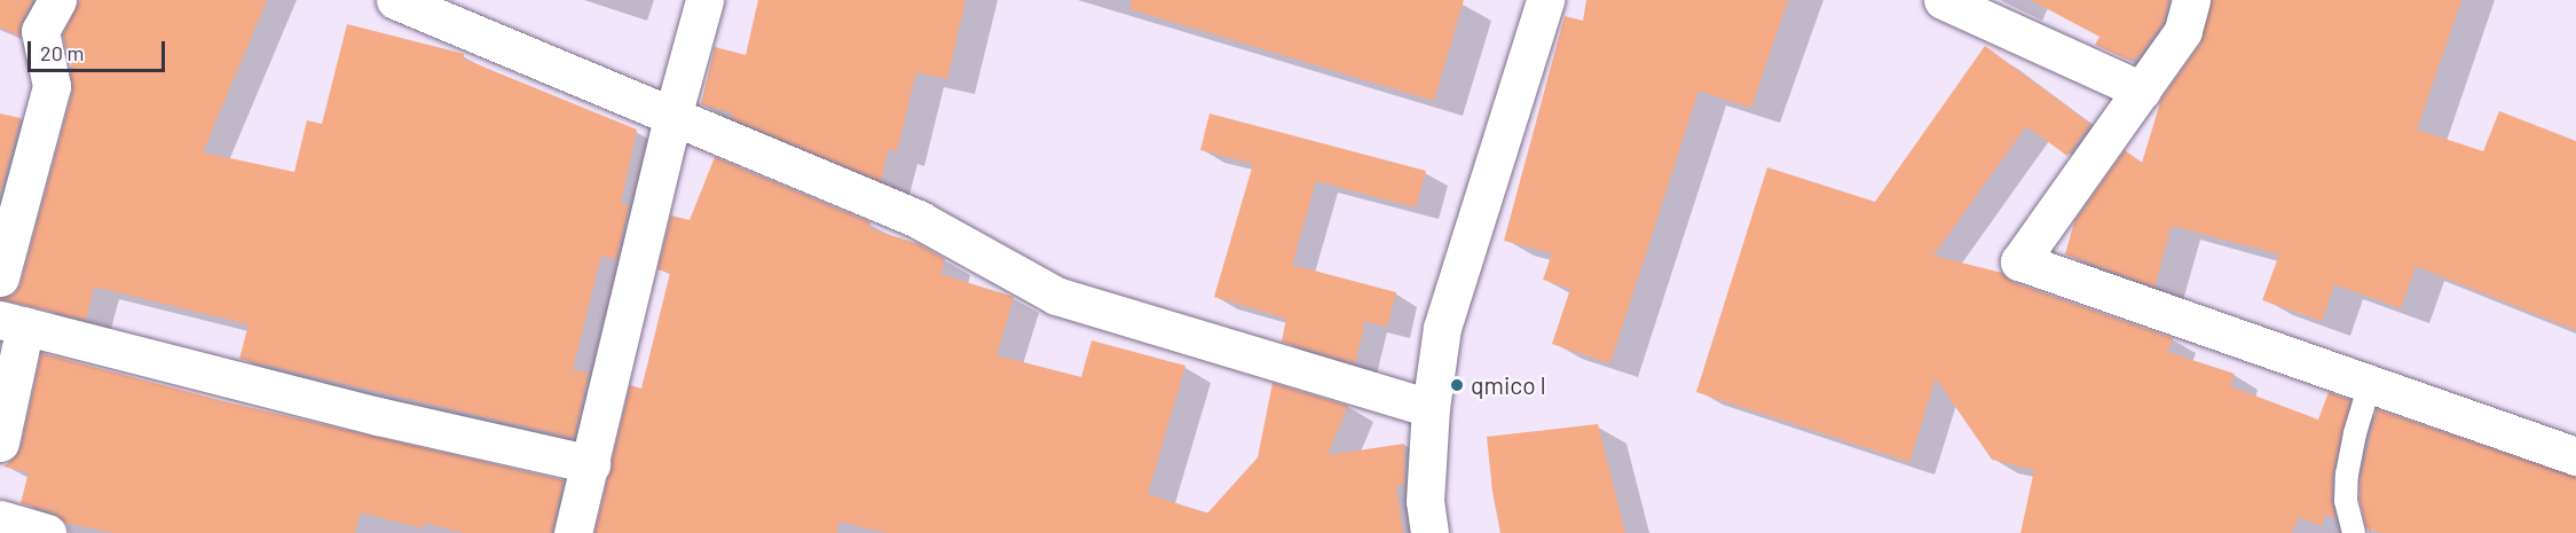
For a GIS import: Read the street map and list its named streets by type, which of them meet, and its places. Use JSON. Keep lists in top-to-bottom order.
{
  "places": ["qmico l"],
  "scale_bar": "20 m"
}
